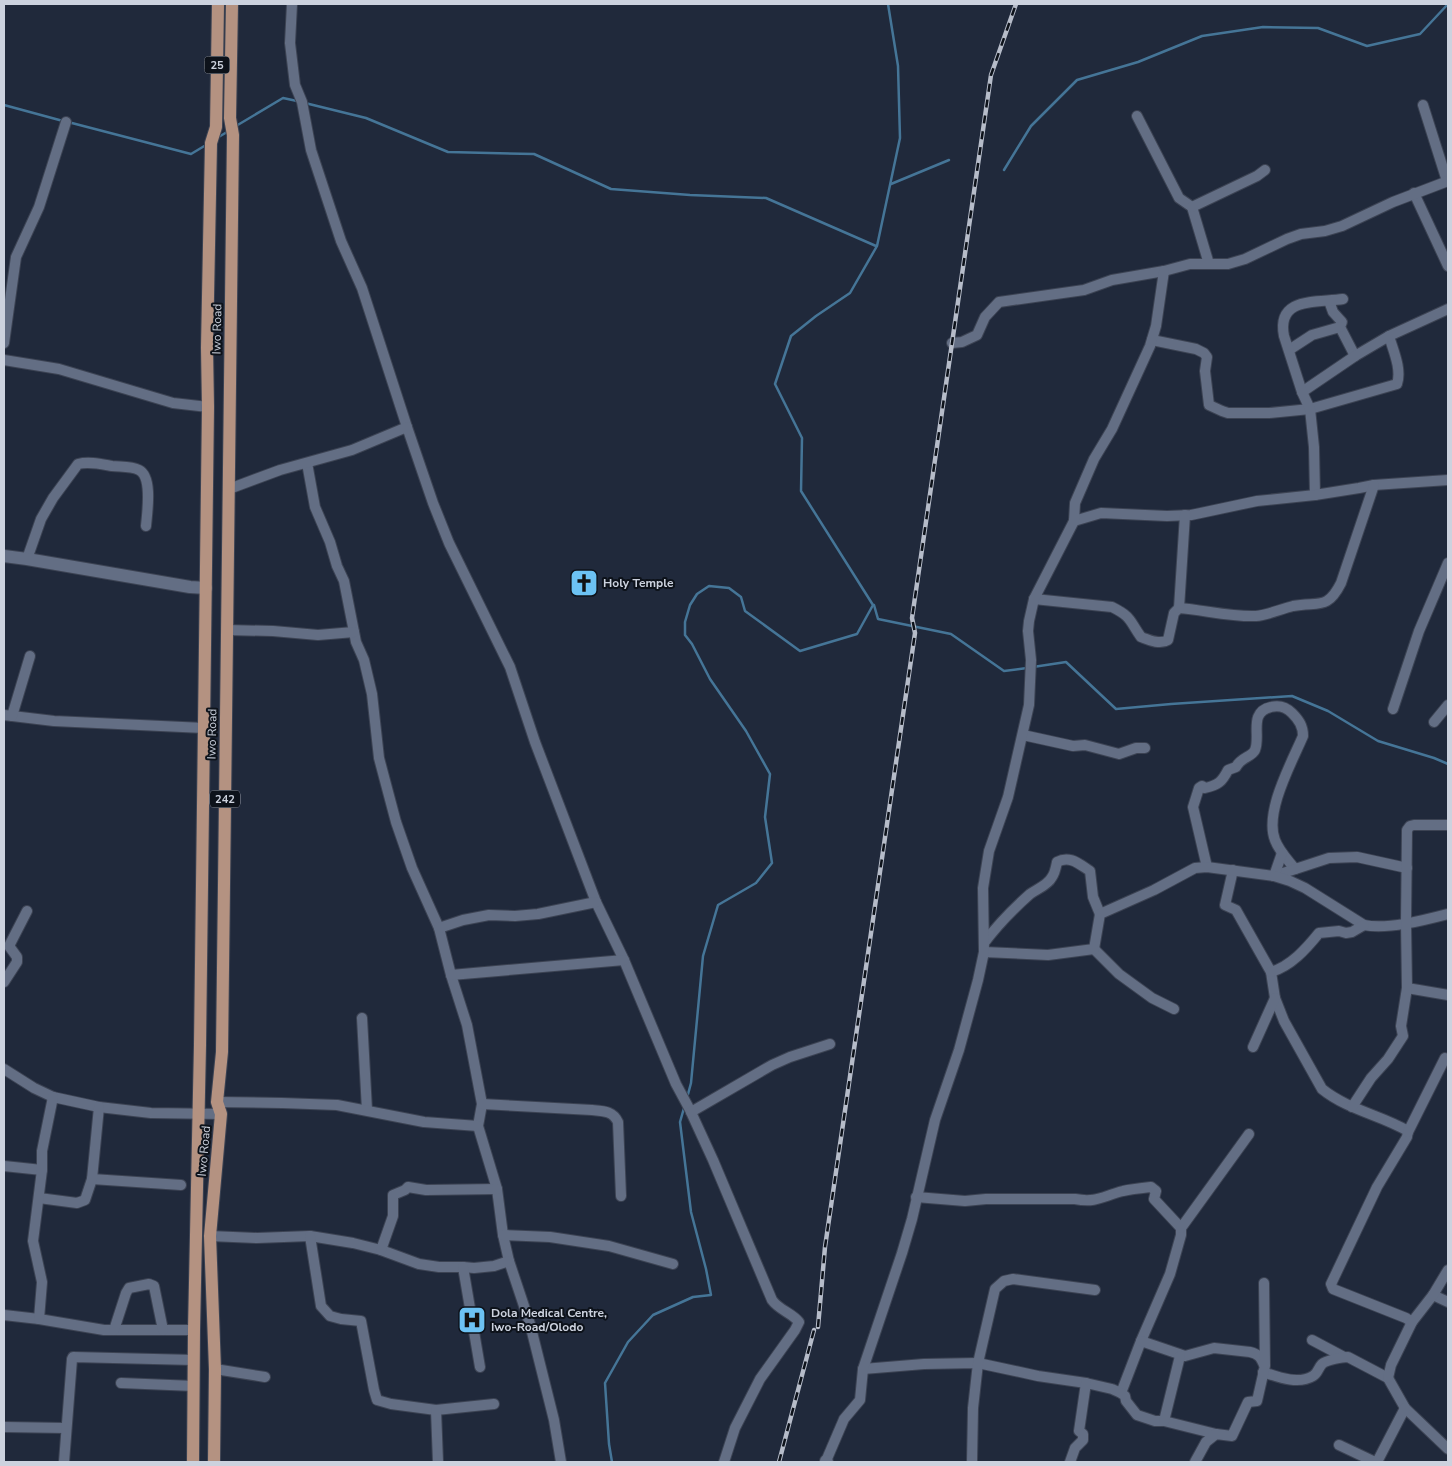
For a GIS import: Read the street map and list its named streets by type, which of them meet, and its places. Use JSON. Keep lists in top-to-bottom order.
{
  "streets": {
    "main road": ["25", "Iwo Road", "242"]
  },
  "places": {
    "church": ["Holy Temple"],
    "hospital": ["Dola Medical Centre, Iwo-Road/Olodo"]
  }
}
